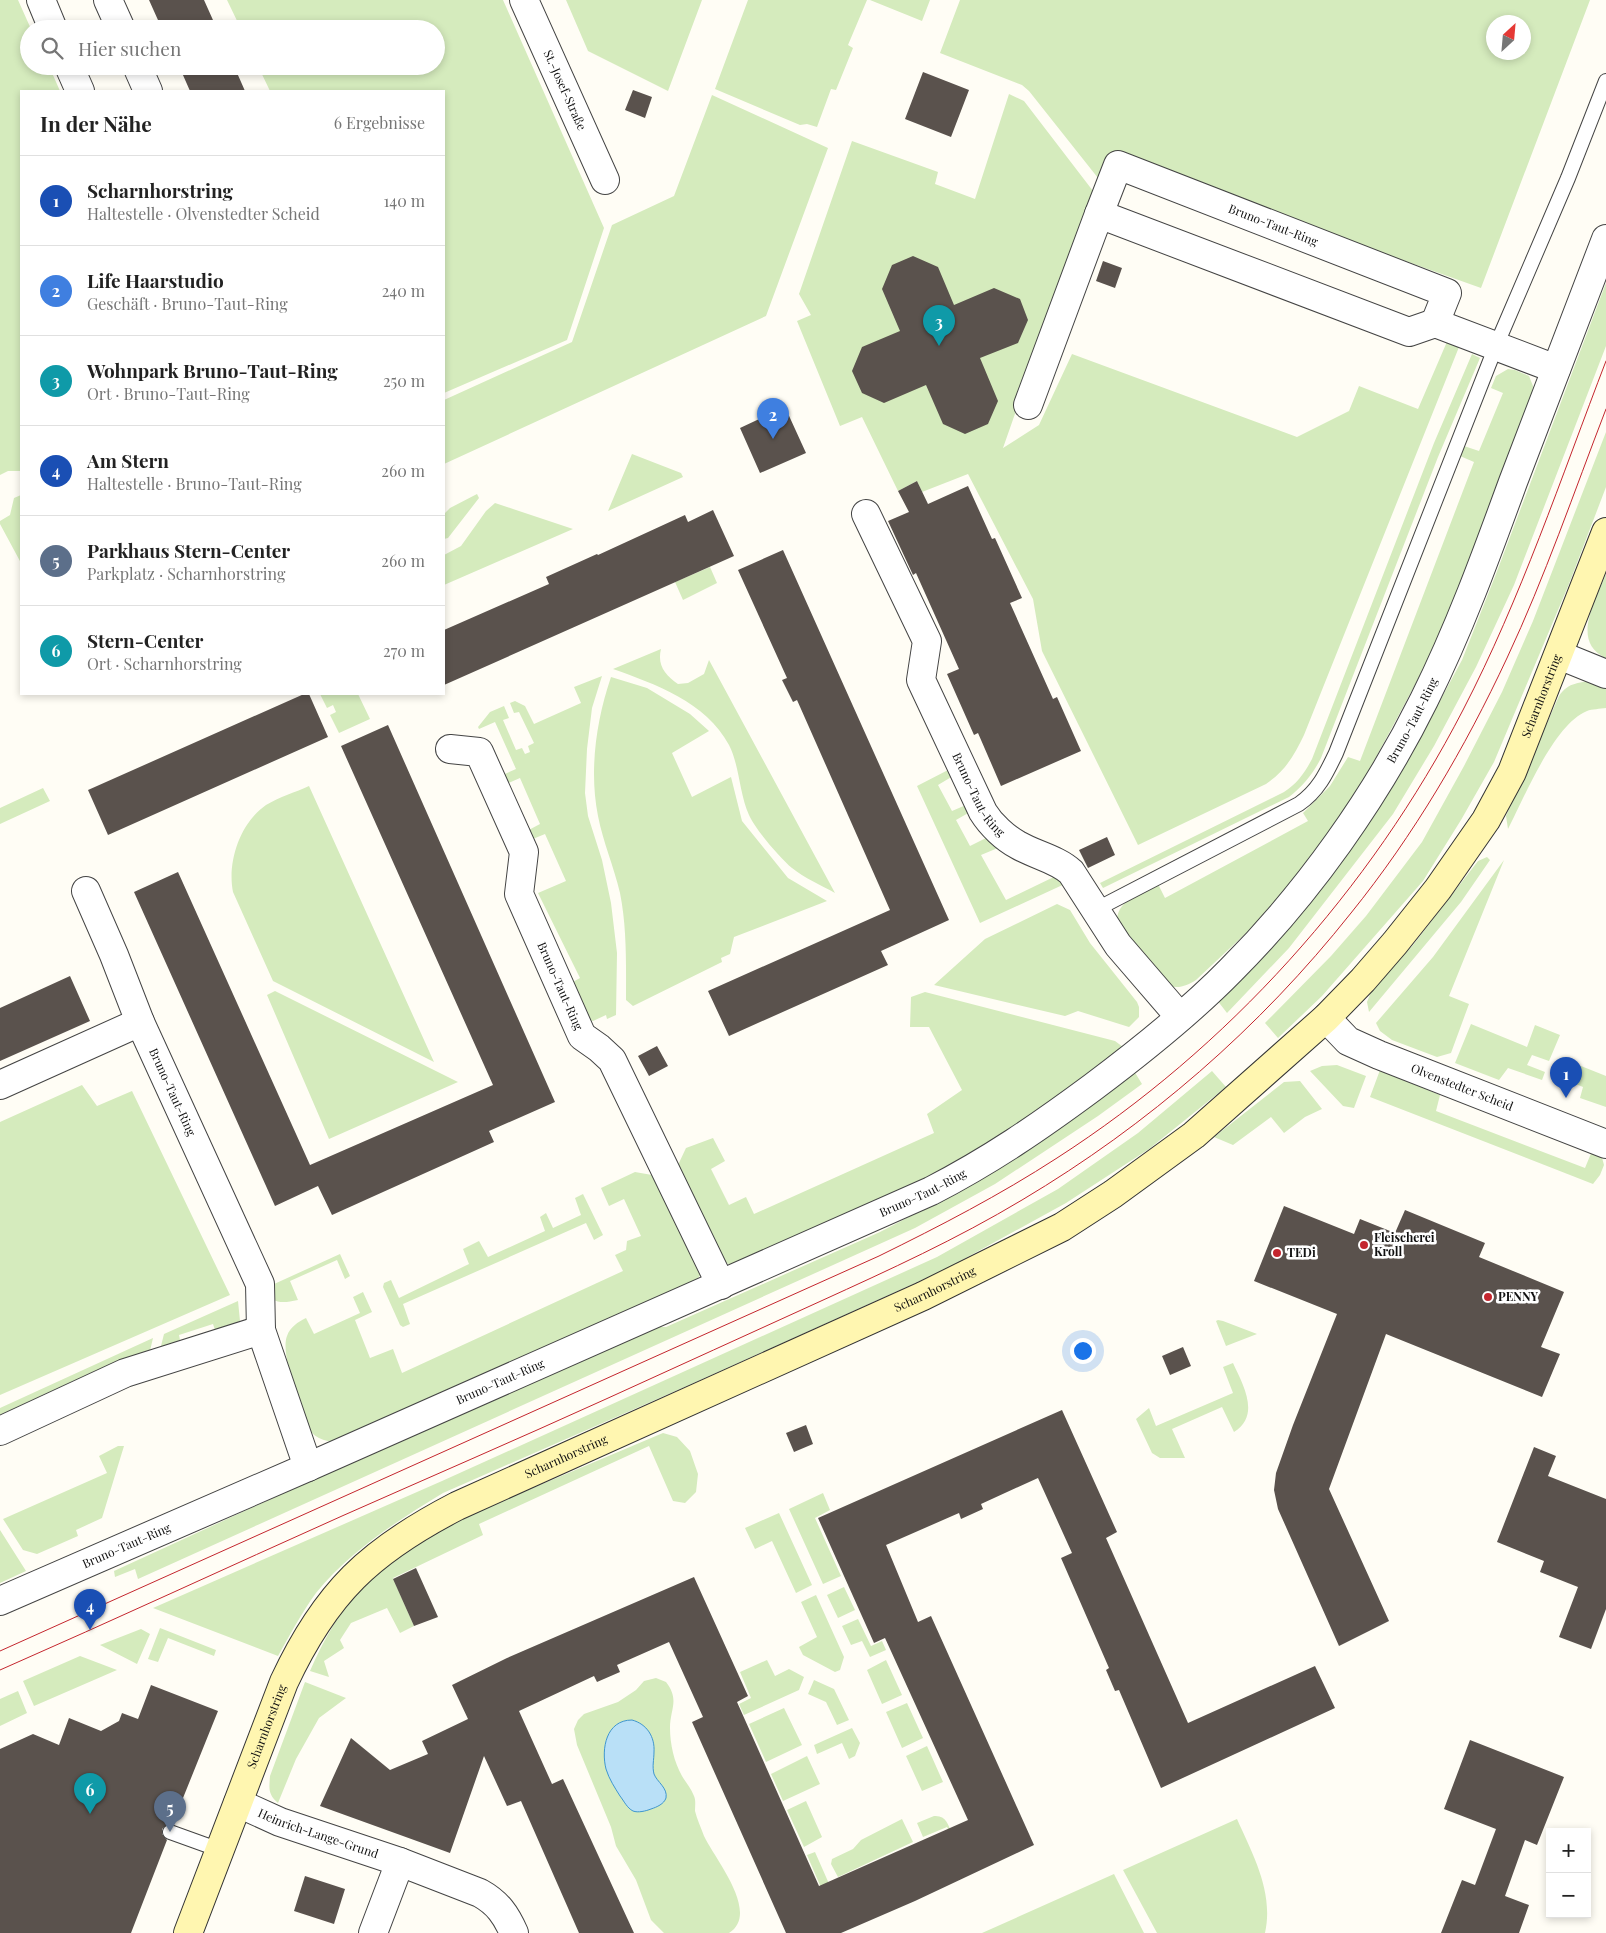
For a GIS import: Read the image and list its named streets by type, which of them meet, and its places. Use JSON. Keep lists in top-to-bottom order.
{
  "streets": {
    "street": [
      "St.-Josef-Straße",
      "Bruno-Taut-Ring",
      "Scharnhorstring",
      "Olvenstedter Scheid",
      "Heinrich-Lange-Grund"
    ]
  },
  "crossings": [
    ["Scharnhorstring", "Olvenstedter Scheid"],
    ["Scharnhorstring", "Heinrich-Lange-Grund"]
  ],
  "places": ["Fleischerei Kroll", "TEDi", "PENNY"],
  "north": "top right",
  "page": {
    "search": "Hier suchen",
    "heading": ["In der Nähe", "6 Ergebnisse"],
    "list": [
      {
        "mark": "1",
        "name": "Scharnhorstring",
        "note": "Haltestelle · Olvenstedter Scheid",
        "value": "140 m"
      },
      {
        "mark": "2",
        "name": "Life Haarstudio",
        "note": "Geschäft · Bruno-Taut-Ring",
        "value": "240 m"
      },
      {
        "mark": "3",
        "name": "Wohnpark Bruno-Taut-Ring",
        "note": "Ort · Bruno-Taut-Ring",
        "value": "250 m"
      },
      {
        "mark": "4",
        "name": "Am Stern",
        "note": "Haltestelle · Bruno-Taut-Ring",
        "value": "260 m"
      },
      {
        "mark": "5",
        "name": "Parkhaus Stern-Center",
        "note": "Parkplatz · Scharnhorstring",
        "value": "260 m"
      },
      {
        "mark": "6",
        "name": "Stern-Center",
        "note": "Ort · Scharnhorstring",
        "value": "270 m"
      }
    ],
    "pins": [
      "3",
      "2",
      "1",
      "4",
      "6",
      "5"
    ],
    "map_buttons": ["+", "−"]
  }
}
